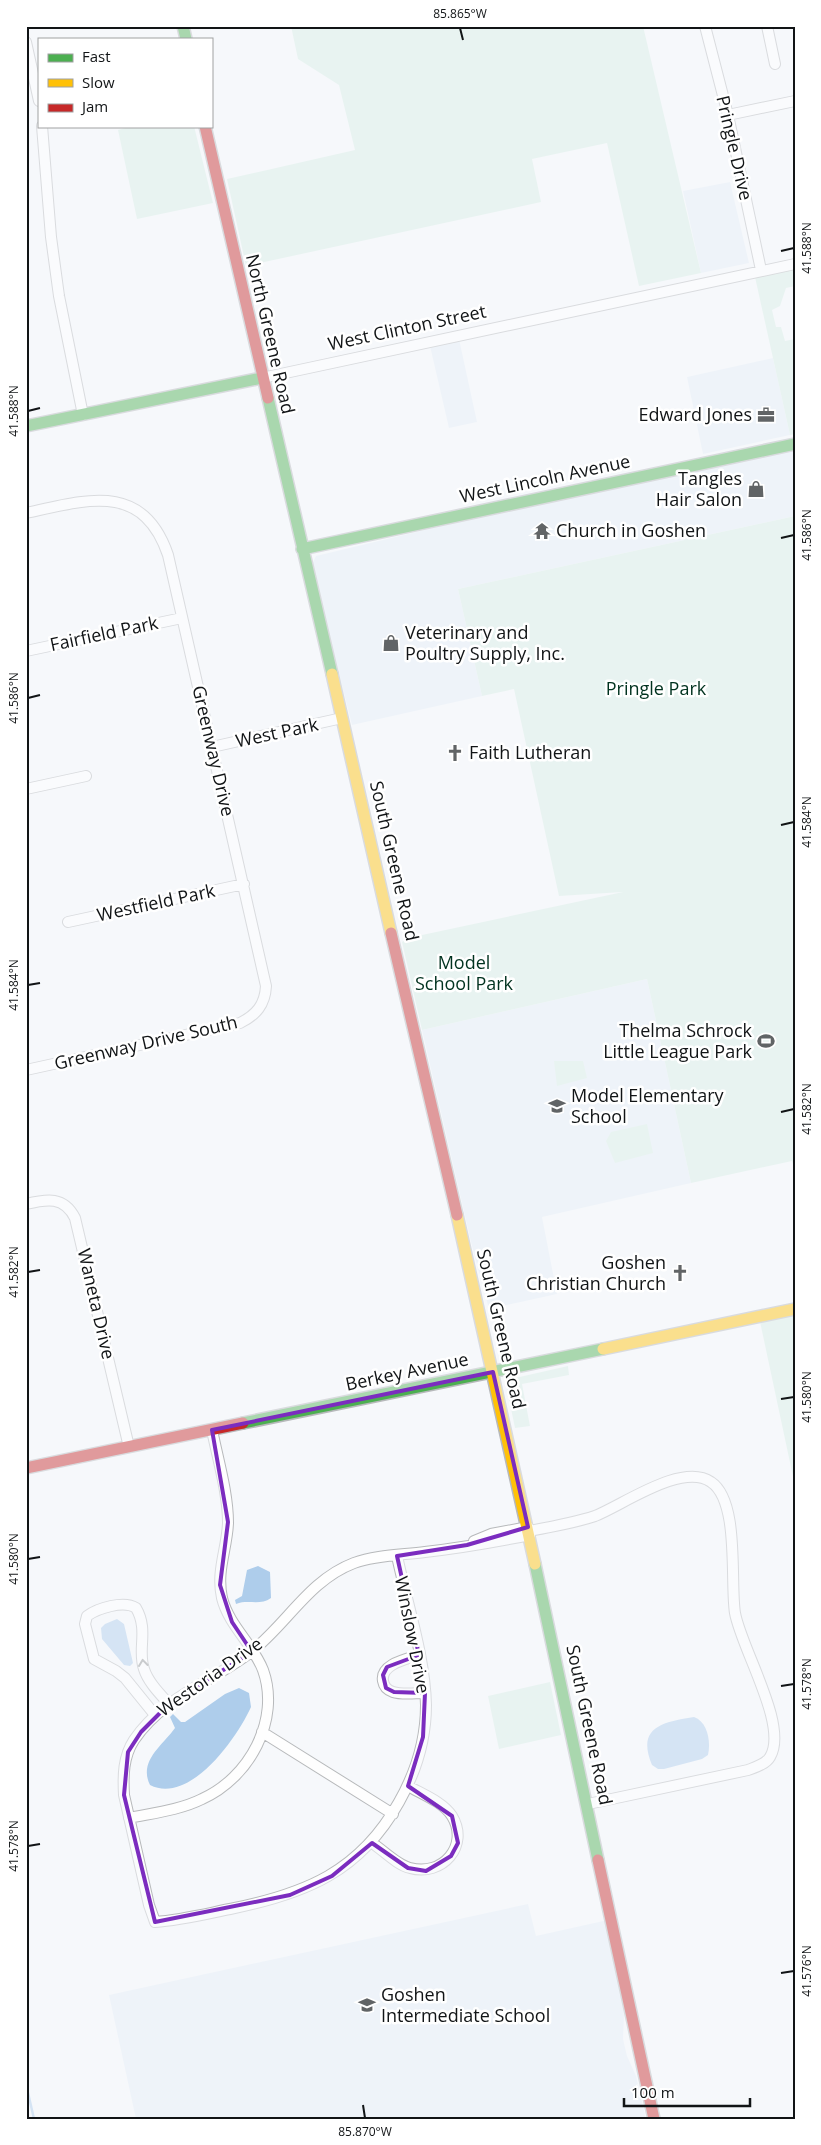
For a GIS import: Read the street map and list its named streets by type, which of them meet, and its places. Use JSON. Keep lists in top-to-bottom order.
{
  "streets": {
    "street": [
      "Pringle Drive",
      "West Clinton Street",
      "North Greene Road",
      "West Lincoln Avenue",
      "Fairfield Park",
      "West Park",
      "Greenway Drive",
      "South Greene Road",
      "Westfield Park",
      "Greenway Drive South",
      "Waneta Drive",
      "Berkey Avenue",
      "Winslow Drive",
      "Westoria Drive"
    ]
  },
  "crossings": [
    ["Pringle Drive", "West Clinton Street"],
    ["West Clinton Street", "North Greene Road"],
    ["North Greene Road", "West Lincoln Avenue"],
    ["North Greene Road", "South Greene Road"],
    ["West Lincoln Avenue", "South Greene Road"],
    ["Fairfield Park", "Greenway Drive"],
    ["West Park", "Greenway Drive"],
    ["West Park", "South Greene Road"],
    ["Greenway Drive", "Westfield Park"],
    ["Greenway Drive", "Greenway Drive South"],
    ["South Greene Road", "Berkey Avenue"],
    ["South Greene Road", "Westoria Drive"],
    ["Waneta Drive", "Berkey Avenue"],
    ["Winslow Drive", "Westoria Drive"]
  ],
  "parks": ["Pringle Park", "Model School Park"],
  "places": {
    "office": ["Edward Jones"],
    "shop": ["Tangles Hair Salon", "Veterinary and Poultry Supply, Inc."],
    "temple": ["Church in Goshen"],
    "church": ["Faith Lutheran", "Goshen Christian Church"],
    "sports": ["Thelma Schrock Little League Park"],
    "school or university": ["Model Elementary School", "Goshen Intermediate School"]
  },
  "legend": ["Fast", "Slow", "Jam"],
  "scale_bar": "100 m",
  "coordinates": [
    "85.865°W",
    "41.588°N",
    "41.586°N",
    "41.584°N",
    "41.582°N",
    "41.580°N",
    "41.578°N",
    "41.576°N",
    "85.870°W"
  ]
}
